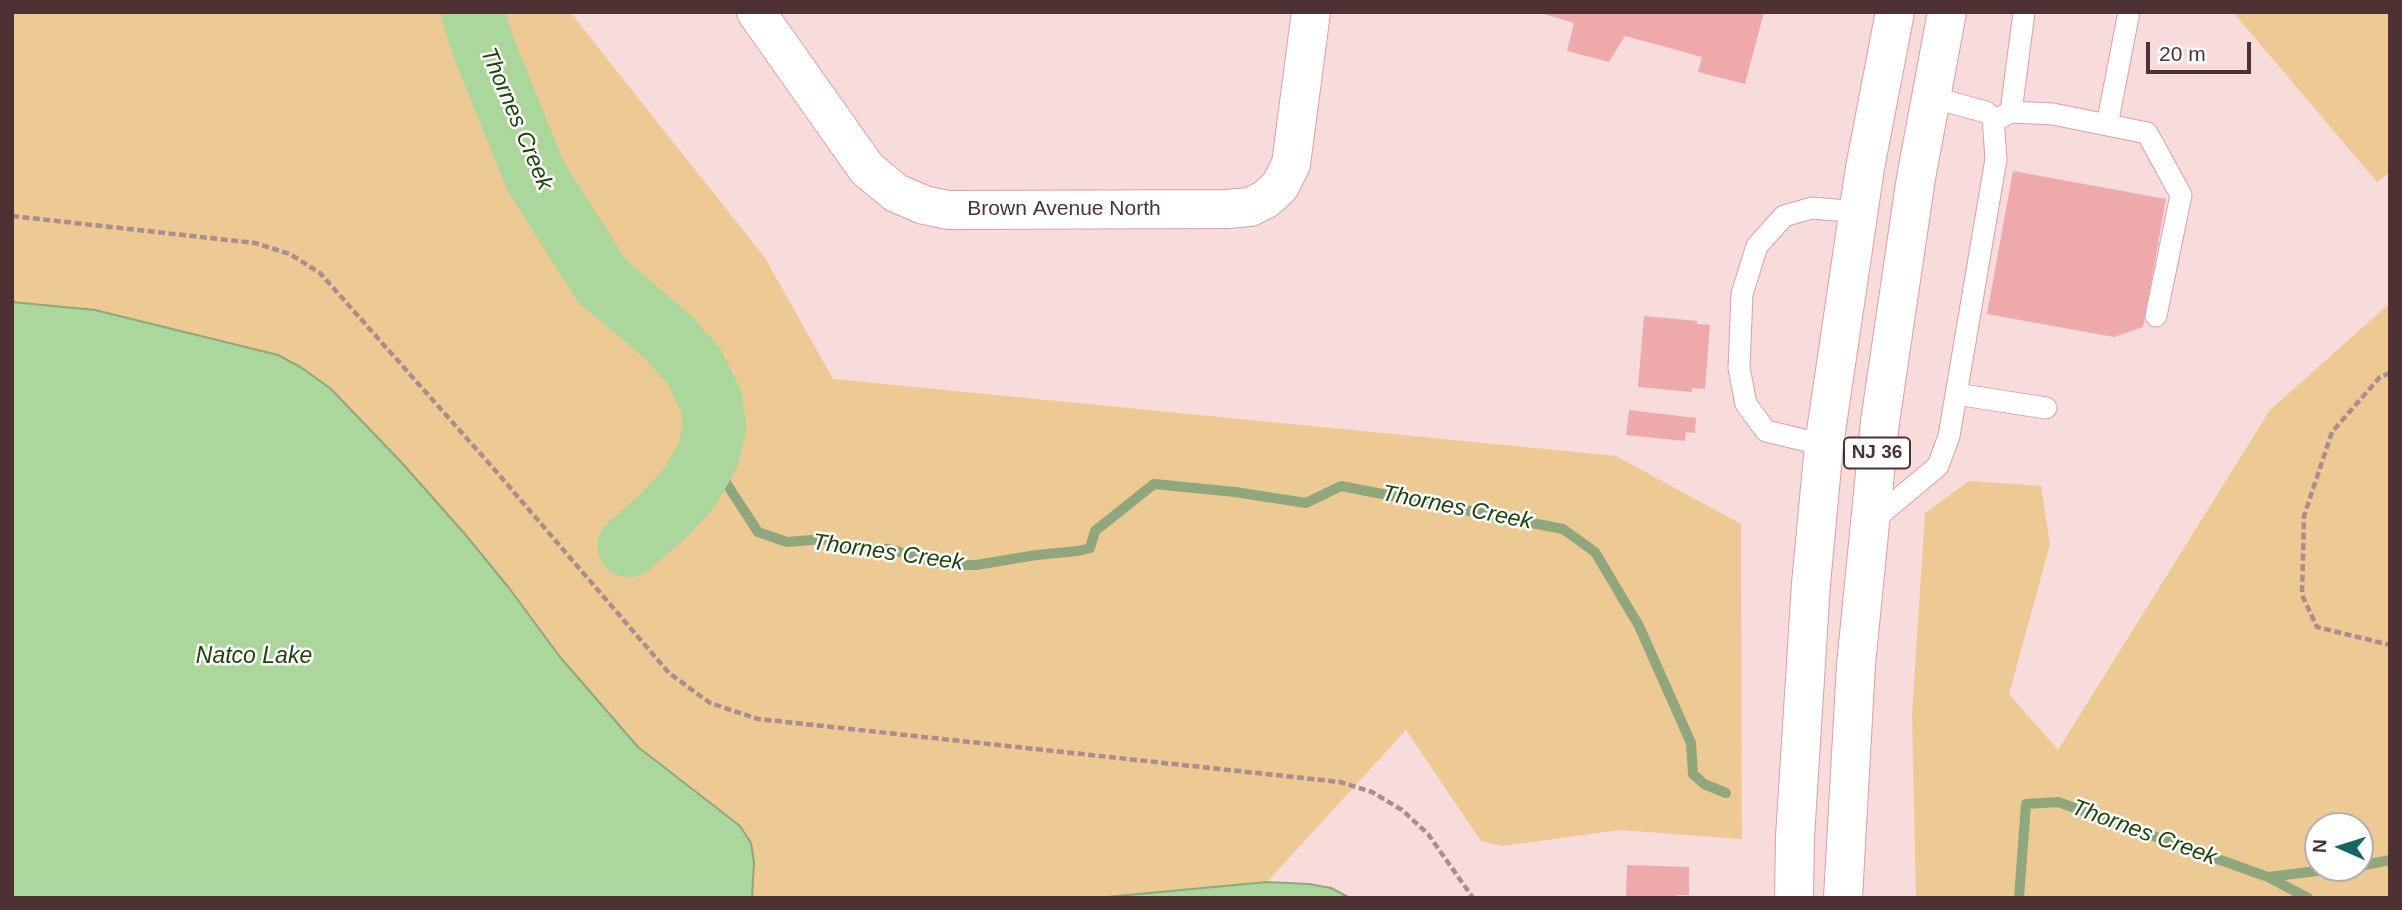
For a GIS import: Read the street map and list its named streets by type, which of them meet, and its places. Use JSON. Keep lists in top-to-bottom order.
{
  "streets": {
    "main road": ["Brown Avenue North", "NJ 36"]
  },
  "water": ["Thornes Creek", "Natco Lake"],
  "scale_bar": "20 m",
  "north": "left"
}
